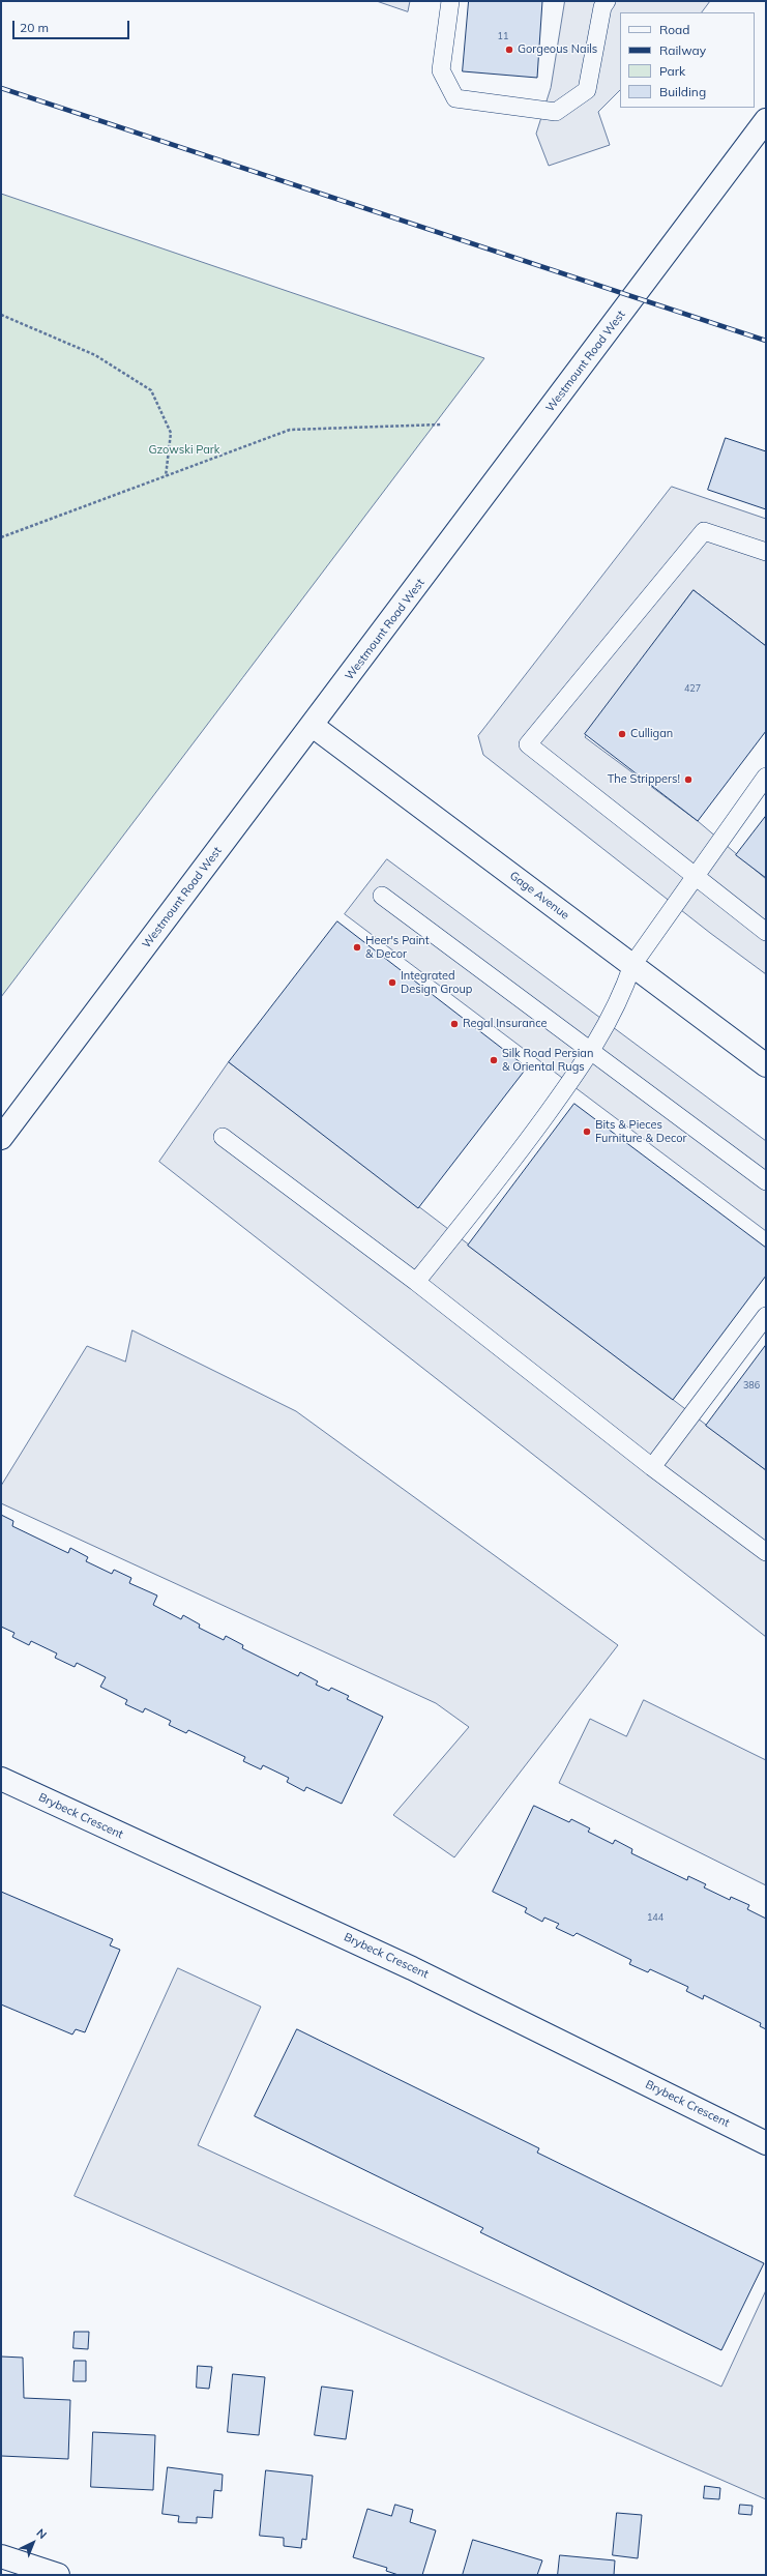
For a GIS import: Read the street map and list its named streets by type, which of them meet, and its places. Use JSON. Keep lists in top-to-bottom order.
{
  "streets": {
    "street": ["Westmount Road West", "Gage Avenue", "Brybeck Crescent"]
  },
  "crossings": [
    ["Westmount Road West", "Gage Avenue"]
  ],
  "parks": ["Gzowski Park"],
  "places": [
    "Gorgeous Nails",
    "Culligan",
    "The Strippers!",
    "Heer's Paint & Decor",
    "Integrated Design Group",
    "Regal Insurance",
    "Silk Road Persian & Oriental Rugs",
    "Bits & Pieces Furniture & Decor"
  ],
  "house_numbers": [
    "11",
    "427",
    "386",
    "144"
  ],
  "legend": [
    "Road",
    "Railway",
    "Park",
    "Building"
  ],
  "scale_bar": "20 m",
  "north": "top right"
}
